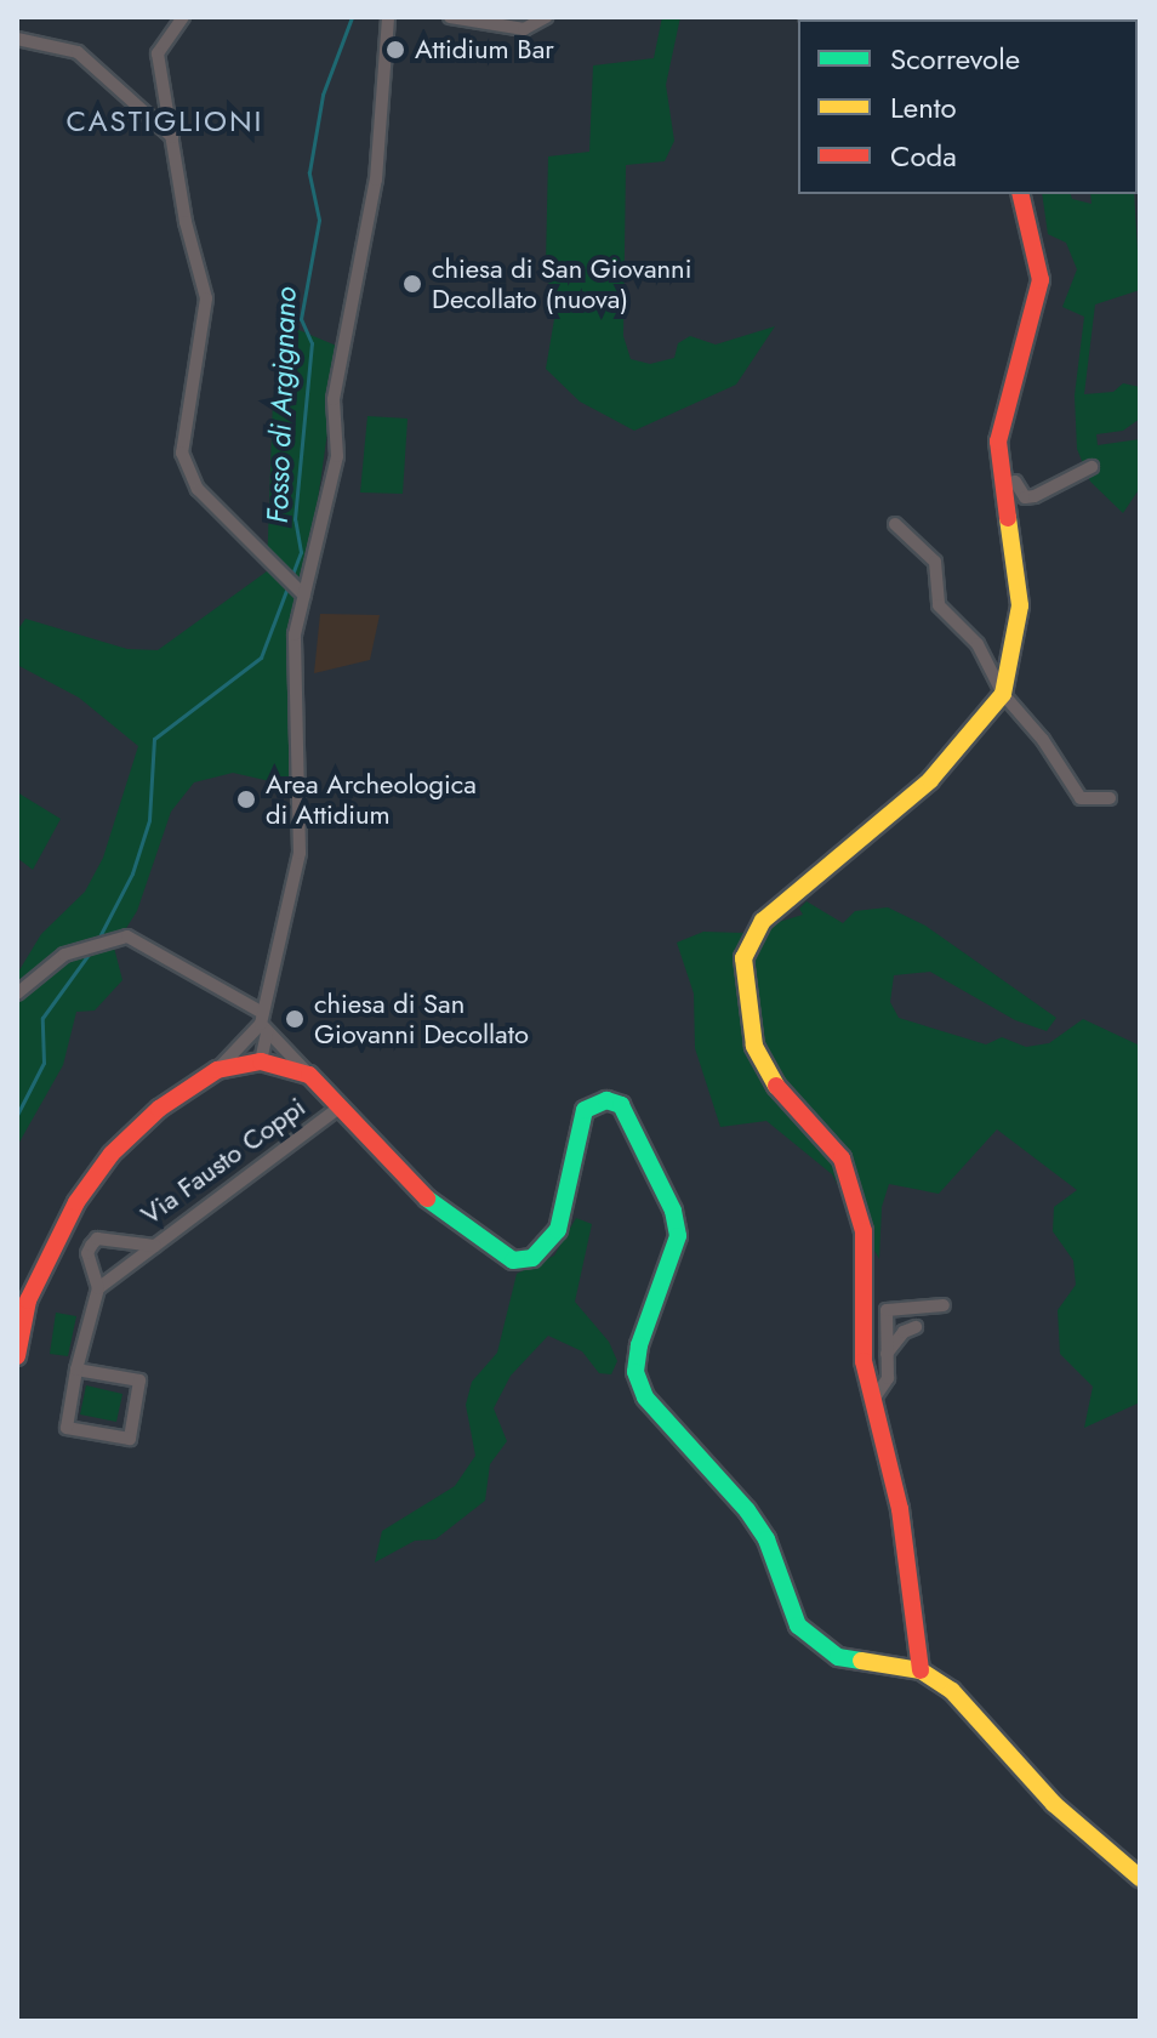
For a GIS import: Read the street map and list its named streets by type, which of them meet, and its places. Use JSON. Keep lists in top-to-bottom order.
{
  "streets": {
    "street": ["Via Fausto Coppi"]
  },
  "districts": ["CASTIGLIONI"],
  "water": ["Fosso di Argignano"],
  "places": [
    "Attidium Bar",
    "chiesa di San Giovanni Decollato (nuova)",
    "Area Archeologica di Attidium",
    "chiesa di San Giovanni Decollato"
  ],
  "legend": ["Scorrevole", "Lento", "Coda"]
}
